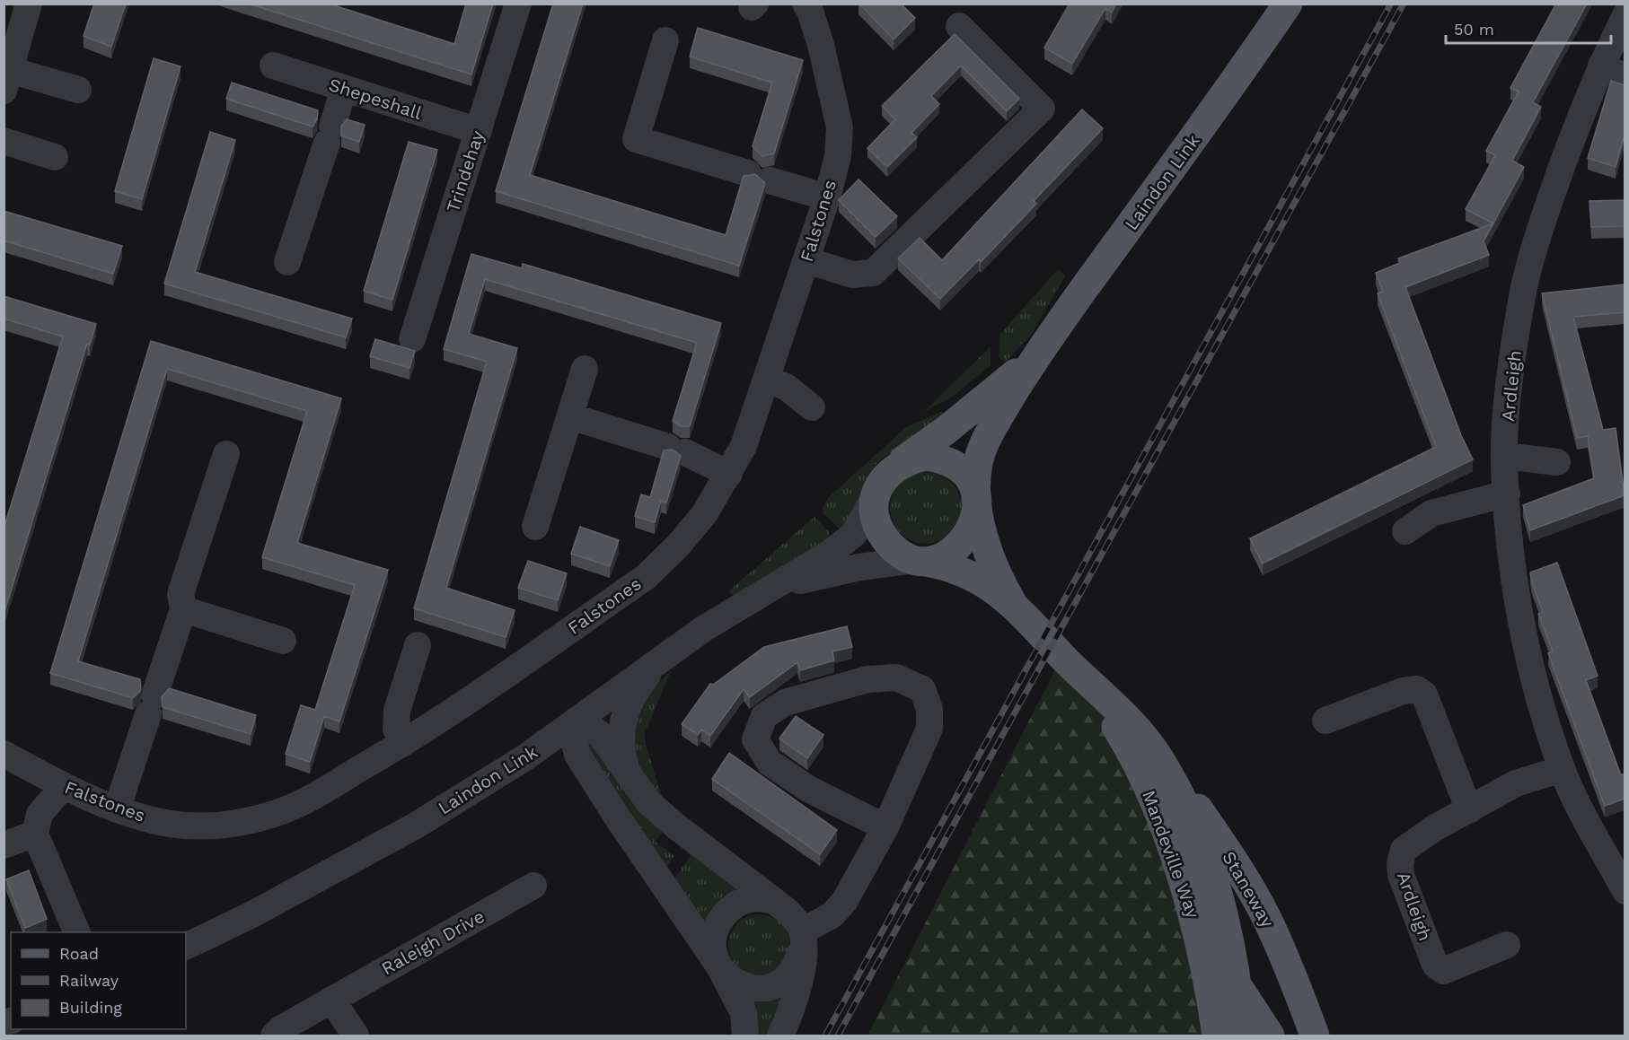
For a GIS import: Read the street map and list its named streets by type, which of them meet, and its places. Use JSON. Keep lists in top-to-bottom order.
{
  "streets": {
    "main road": ["Laindon Link", "Mandeville Way", "Staneway"],
    "street": [
      "Shepeshall",
      "Trindehay",
      "Falstones",
      "Ardleigh",
      "Raleigh Drive"
    ]
  },
  "crossings": [
    ["Shepeshall", "Trindehay"],
    ["Laindon Link", "Mandeville Way"],
    ["Mandeville Way", "Staneway"]
  ],
  "legend": ["Road", "Railway", "Building"],
  "scale_bar": "50 m"
}
